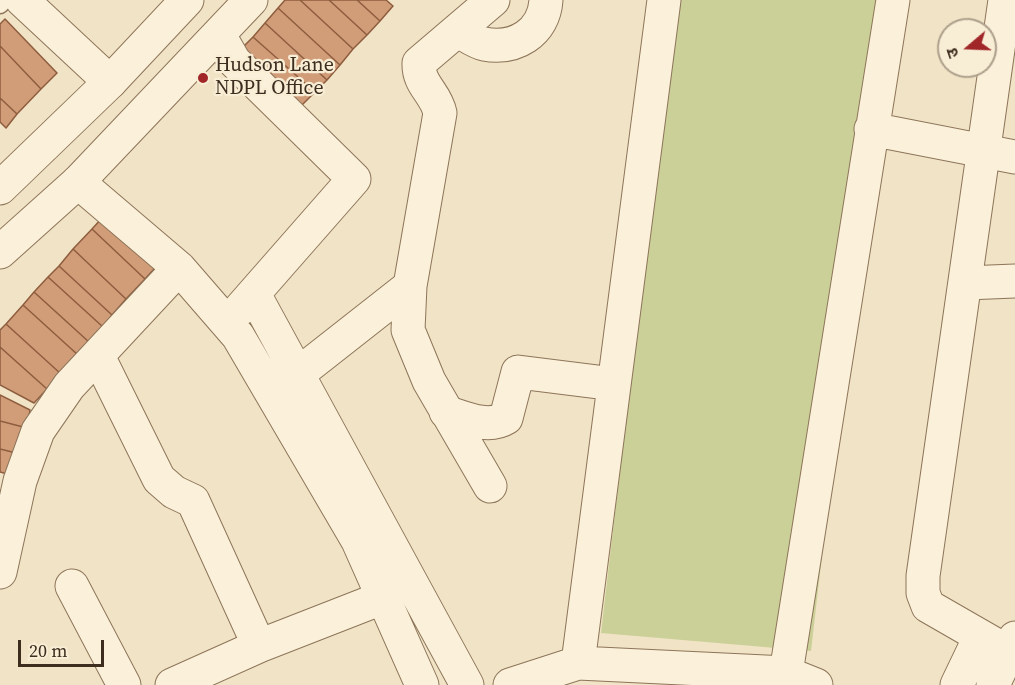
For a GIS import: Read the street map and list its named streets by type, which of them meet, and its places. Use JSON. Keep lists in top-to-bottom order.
{
  "places": ["Hudson Lane NDPL Office"],
  "scale_bar": "20 m",
  "north": "left"
}
